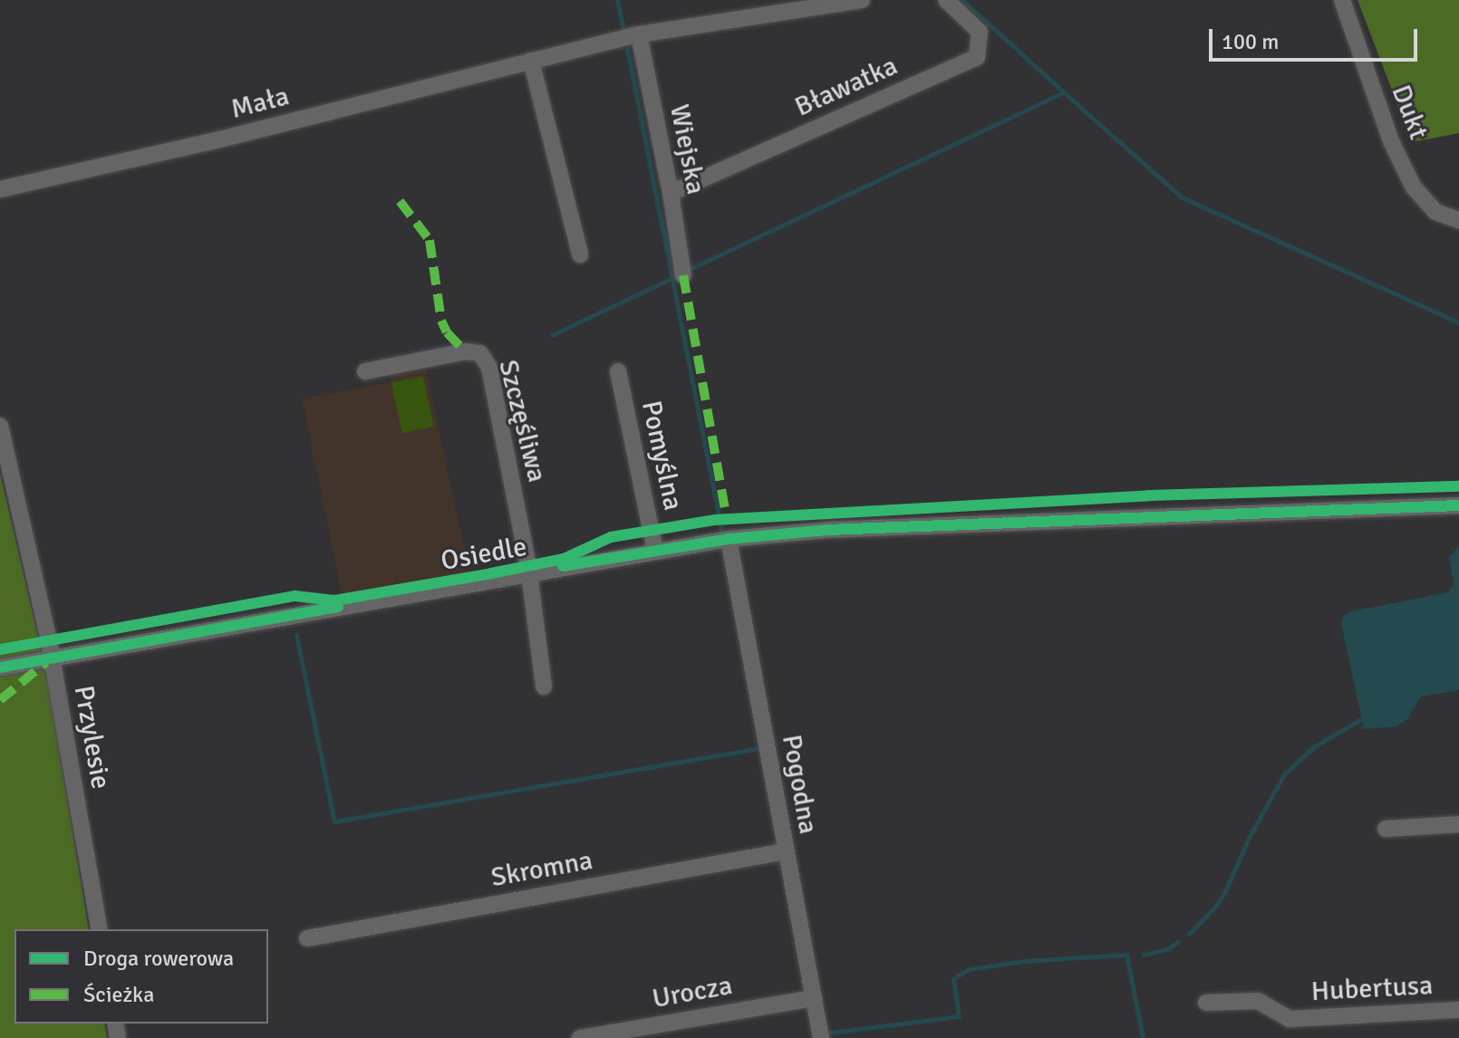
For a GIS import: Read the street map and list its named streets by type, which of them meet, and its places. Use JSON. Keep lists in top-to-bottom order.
{
  "streets": {
    "street": [
      "Bławatka",
      "Mała",
      "Dukt",
      "Wiejska",
      "Szczęśliwa",
      "Pomyślna",
      "Osiedle",
      "Przylesie",
      "Pogodna",
      "Skromna",
      "Hubertusa",
      "Urocza"
    ]
  },
  "crossings": [
    ["Bławatka", "Wiejska"],
    ["Mała", "Wiejska"],
    ["Szczęśliwa", "Osiedle"],
    ["Pomyślna", "Osiedle"],
    ["Osiedle", "Przylesie"],
    ["Osiedle", "Pogodna"],
    ["Pogodna", "Skromna"],
    ["Pogodna", "Urocza"]
  ],
  "legend": ["Droga rowerowa", "Ścieżka"],
  "scale_bar": "100 m"
}
